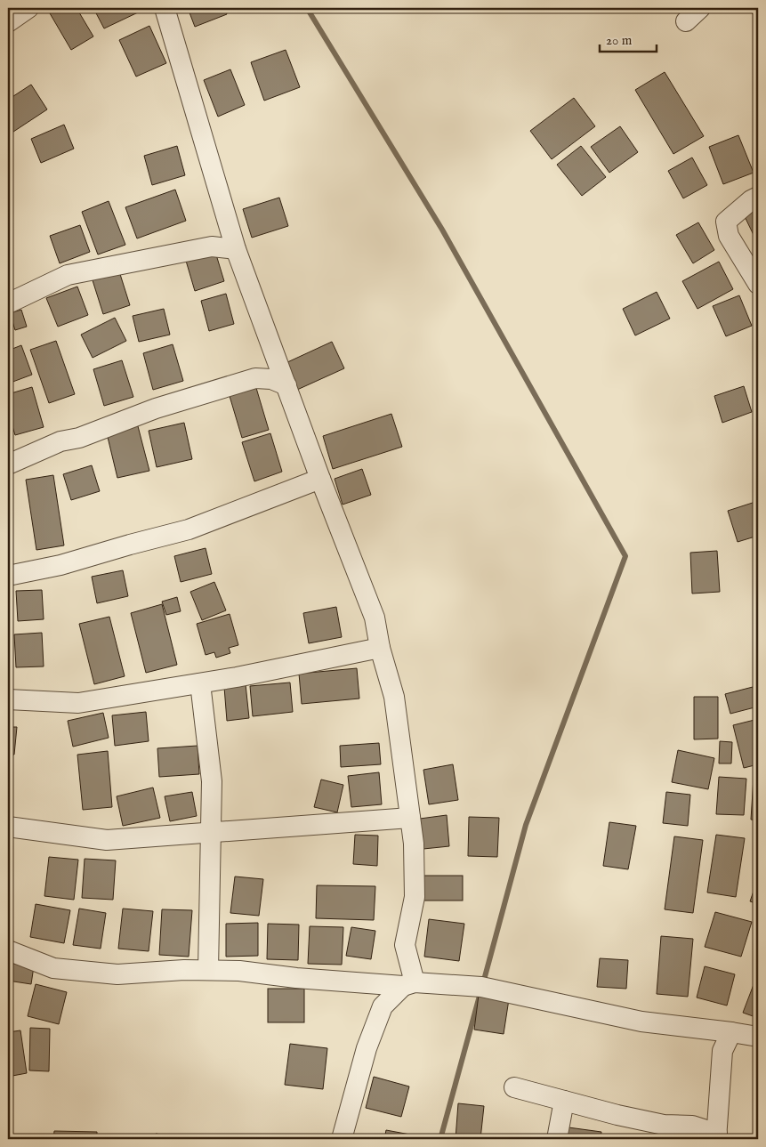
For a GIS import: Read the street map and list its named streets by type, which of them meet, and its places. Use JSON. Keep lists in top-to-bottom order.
{
  "scale_bar": "20 m"
}
